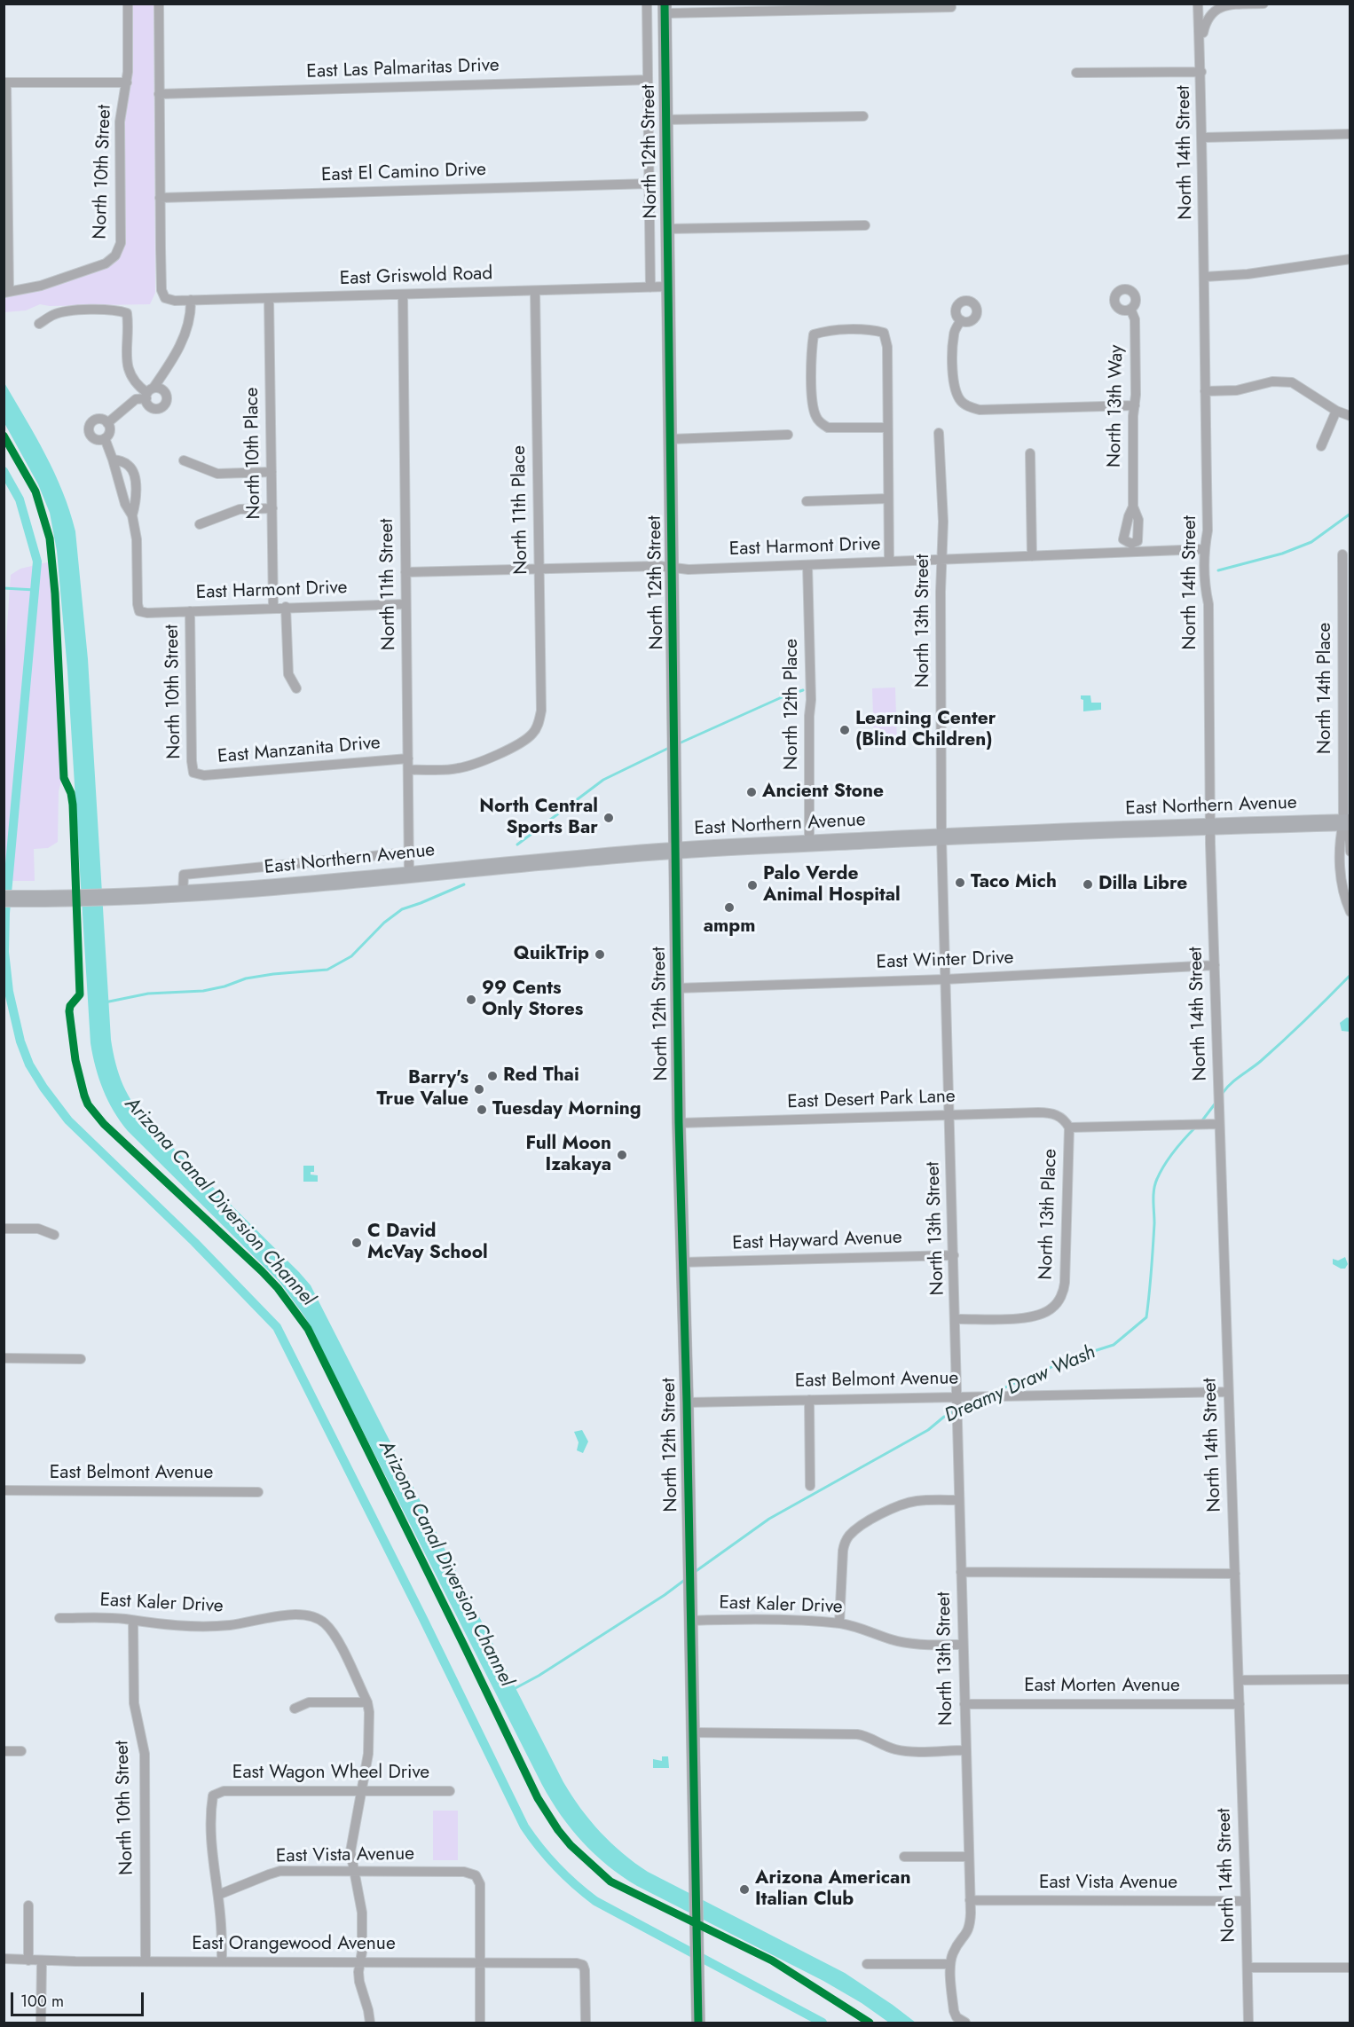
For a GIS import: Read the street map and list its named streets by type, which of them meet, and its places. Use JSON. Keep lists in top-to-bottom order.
{
  "streets": {
    "main road": ["East Northern Avenue"],
    "street": [
      "East Las Palmaritas Drive",
      "North 12th Street",
      "North 14th Street",
      "North 10th Street",
      "East El Camino Drive",
      "East Griswold Road",
      "North 13th Way",
      "North 10th Place",
      "North 11th Place",
      "East Harmont Drive",
      "North 11th Street",
      "North 13th Street",
      "North 14th Place",
      "North 12th Place",
      "East Manzanita Drive",
      "East Winter Drive",
      "East Desert Park Lane",
      "North 13th Place",
      "East Hayward Avenue",
      "East Belmont Avenue",
      "East Kaler Drive",
      "East Morten Avenue",
      "East Wagon Wheel Drive",
      "East Vista Avenue",
      "East Orangewood Avenue"
    ]
  },
  "crossings": [
    ["East Las Palmaritas Drive", "North 12th Street"],
    ["North 12th Street", "East El Camino Drive"],
    ["North 12th Street", "East Griswold Road"],
    ["North 12th Street", "East Harmont Drive"],
    ["North 12th Street", "East Northern Avenue"],
    ["North 12th Street", "East Winter Drive"],
    ["North 12th Street", "East Desert Park Lane"],
    ["North 12th Street", "East Hayward Avenue"],
    ["North 12th Street", "East Belmont Avenue"],
    ["North 12th Street", "East Kaler Drive"],
    ["North 14th Street", "East Harmont Drive"],
    ["North 14th Street", "East Northern Avenue"],
    ["North 14th Street", "East Winter Drive"],
    ["North 14th Street", "East Desert Park Lane"],
    ["North 14th Street", "East Belmont Avenue"],
    ["North 14th Street", "East Morten Avenue"],
    ["North 14th Street", "East Vista Avenue"],
    ["North 10th Street", "East Harmont Drive"],
    ["North 10th Street", "East Manzanita Drive"],
    ["North 10th Street", "East Kaler Drive"],
    ["North 10th Street", "East Orangewood Avenue"],
    ["East El Camino Drive", "East Griswold Road"],
    ["East Griswold Road", "North 10th Place"],
    ["East Griswold Road", "North 11th Place"],
    ["East Griswold Road", "North 11th Street"],
    ["North 13th Way", "East Harmont Drive"],
    ["North 10th Place", "East Harmont Drive"],
    ["North 11th Place", "East Harmont Drive"],
    ["North 11th Place", "North 11th Street"],
    ["East Harmont Drive", "North 11th Street"],
    ["East Harmont Drive", "North 13th Street"],
    ["East Harmont Drive", "North 12th Place"],
    ["North 11th Street", "East Manzanita Drive"],
    ["North 11th Street", "East Northern Avenue"],
    ["North 13th Street", "East Northern Avenue"],
    ["North 13th Street", "East Winter Drive"],
    ["North 13th Street", "East Desert Park Lane"],
    ["North 13th Street", "North 13th Place"],
    ["North 13th Street", "East Hayward Avenue"],
    ["North 13th Street", "East Belmont Avenue"],
    ["North 13th Street", "East Kaler Drive"],
    ["North 13th Street", "East Morten Avenue"],
    ["North 13th Street", "East Vista Avenue"],
    ["North 14th Place", "East Northern Avenue"],
    ["North 12th Place", "East Northern Avenue"],
    ["East Desert Park Lane", "North 13th Place"],
    ["East Wagon Wheel Drive", "East Vista Avenue"],
    ["East Vista Avenue", "East Orangewood Avenue"]
  ],
  "water": ["Arizona Canal Diversion Channel", "Dreamy Draw Wash"],
  "places": [
    "Learning Center (Blind Children)",
    "Ancient Stone",
    "North Central Sports Bar",
    "Taco Mich",
    "Dilla Libre",
    "Palo Verde Animal Hospital",
    "ampm",
    "QuikTrip",
    "99 Cents Only Stores",
    "Red Thai",
    "Barry's True Value",
    "Tuesday Morning",
    "Full Moon Izakaya",
    "C David McVay School",
    "Arizona American Italian Club"
  ],
  "scale_bar": "100 m"
}
